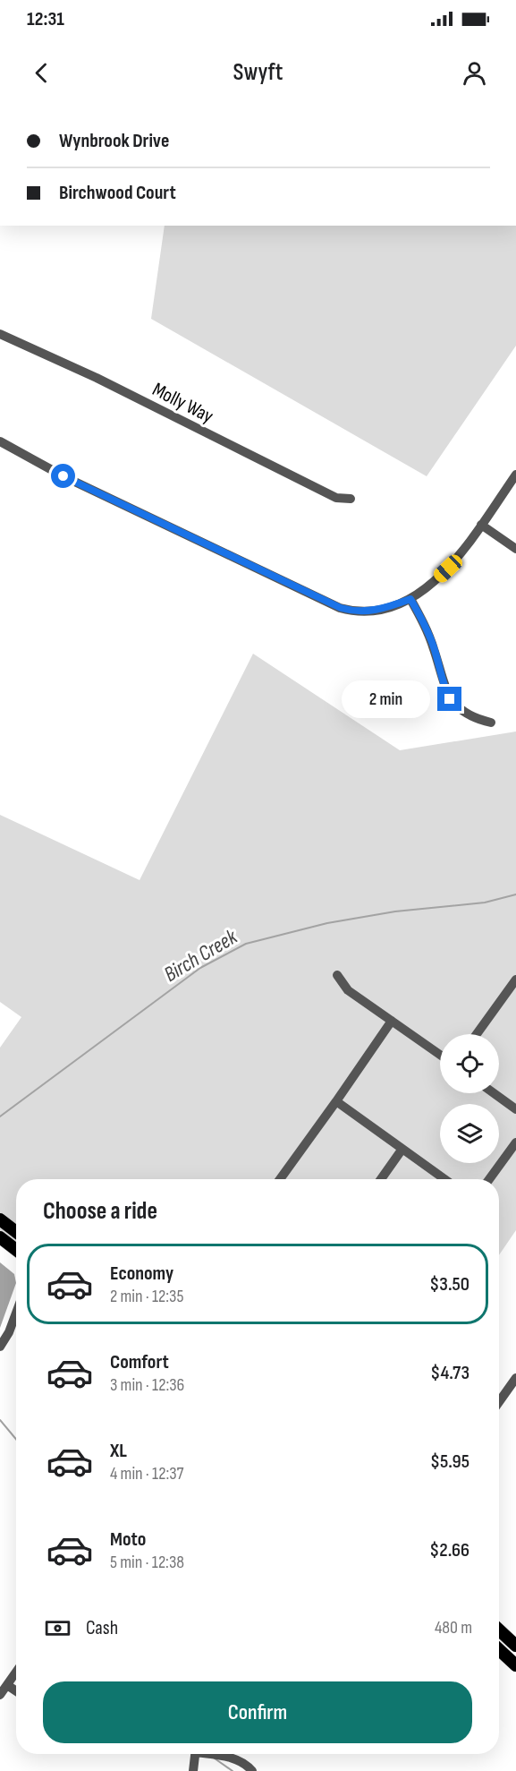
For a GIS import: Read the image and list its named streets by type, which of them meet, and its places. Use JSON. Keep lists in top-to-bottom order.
{
  "streets": {
    "street": ["Molly Way"]
  },
  "water": ["Birch Creek"],
  "page": {
    "status": "12:31",
    "header": "Swyft",
    "banner": ["Wynbrook Drive", "Birchwood Court"],
    "bubble": "2 min",
    "heading": "Choose a ride",
    "list": [
      {
        "name": "Economy",
        "note": "2 min · 12:35",
        "value": "$3.50"
      },
      {
        "name": "Comfort",
        "note": "3 min · 12:36",
        "value": "$4.73"
      },
      {
        "name": "XL",
        "note": "4 min · 12:37",
        "value": "$5.95"
      },
      {
        "name": "Moto",
        "note": "5 min · 12:38",
        "value": "$2.66"
      }
    ],
    "pay": ["Cash", "480 m"],
    "buttons": "Confirm"
  }
}
